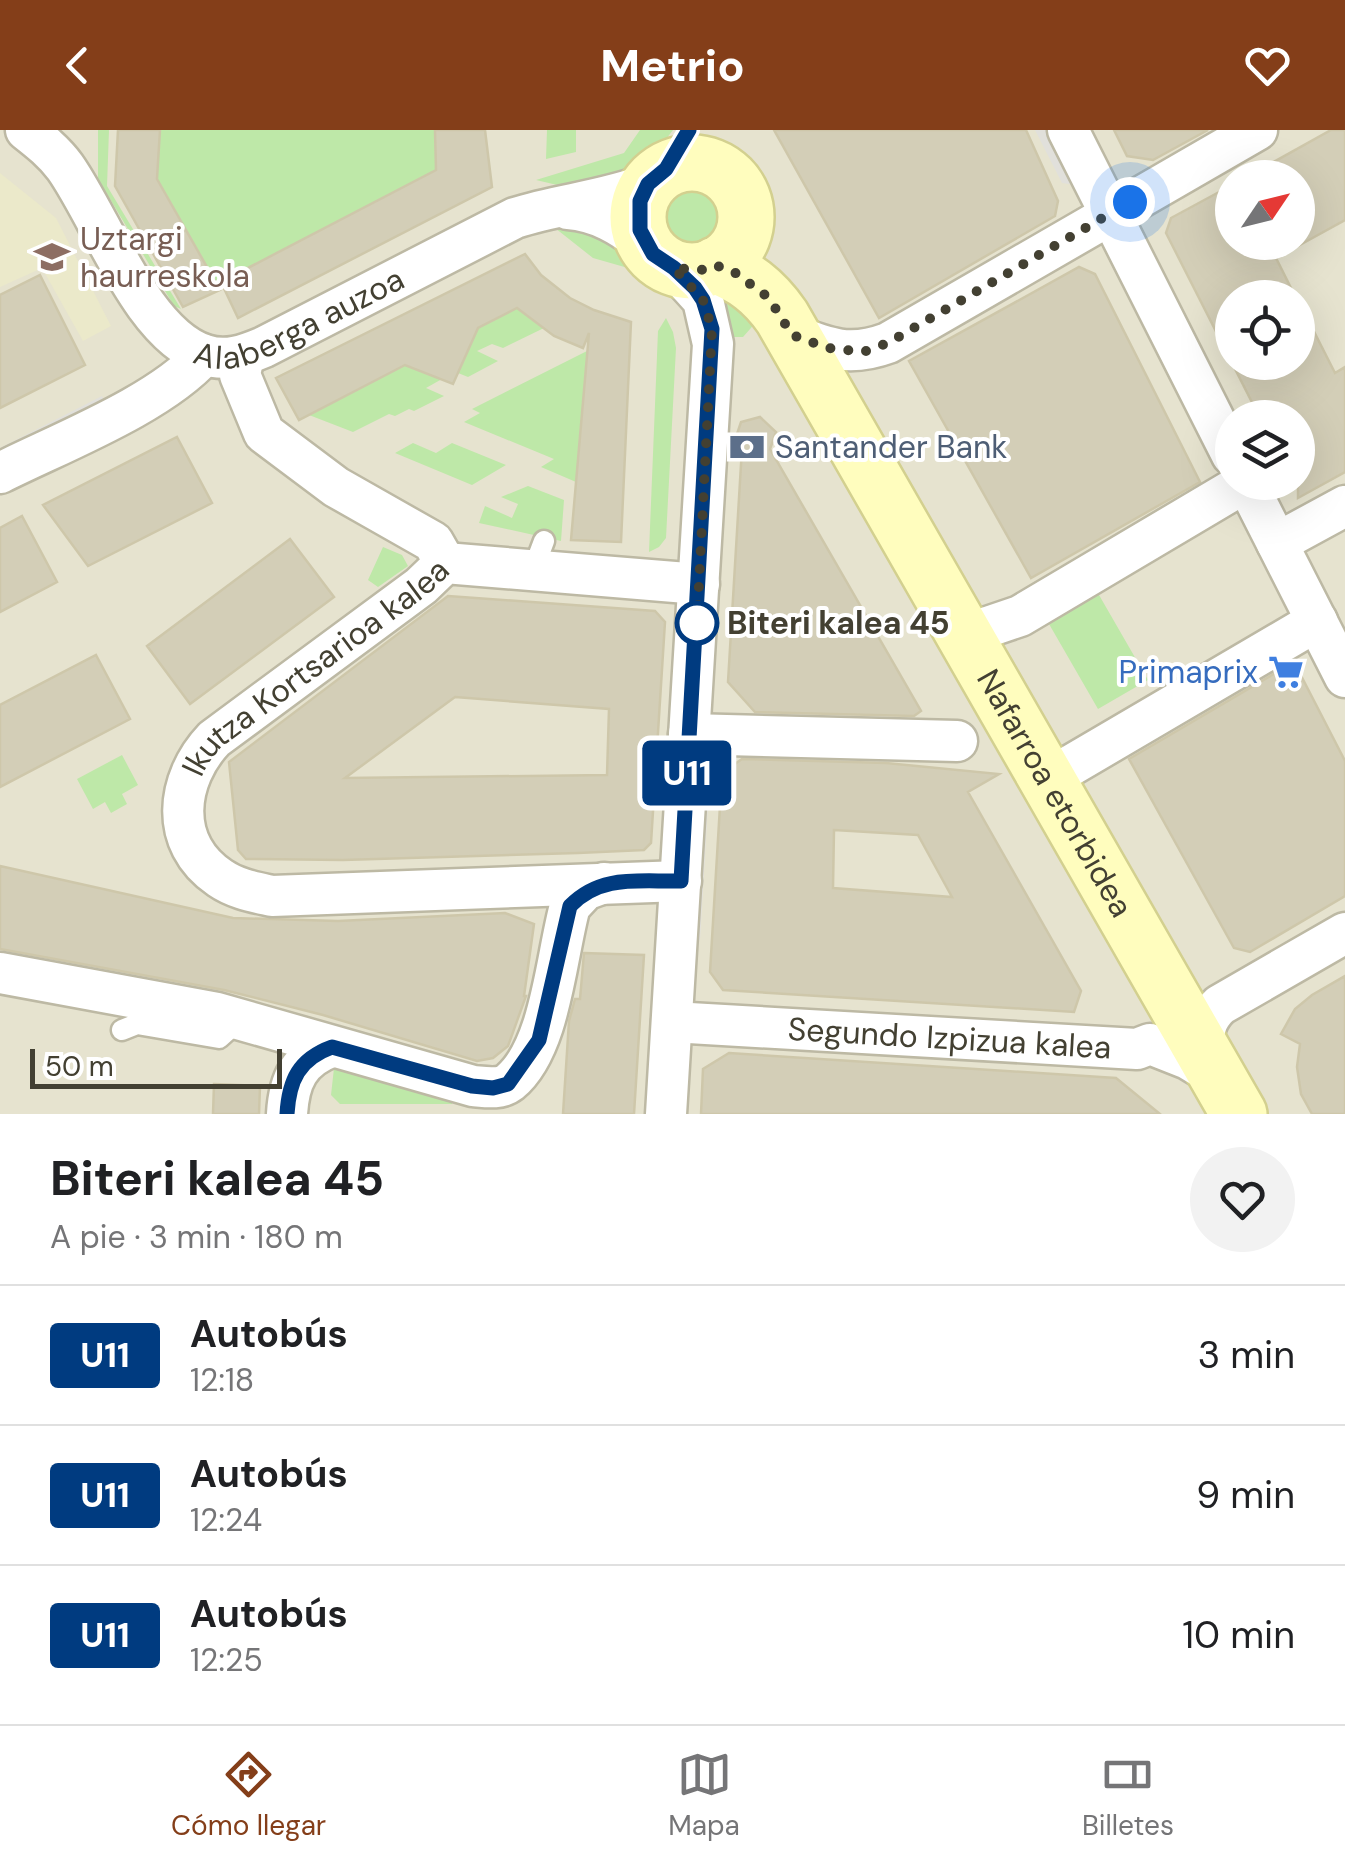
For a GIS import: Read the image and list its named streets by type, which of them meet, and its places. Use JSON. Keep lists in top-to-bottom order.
{
  "streets": {
    "main road": ["Nafarroa etorbidea"],
    "street": ["Alaberga auzoa", "Ikutza Kortsarioa kalea", "Segundo Izpizua kalea"]
  },
  "crossings": [
    ["Alaberga auzoa", "Ikutza Kortsarioa kalea"],
    ["Alaberga auzoa", "Nafarroa etorbidea"],
    ["Alaberga auzoa", "Segundo Izpizua kalea"],
    ["Nafarroa etorbidea", "Segundo Izpizua kalea"]
  ],
  "places": {
    "school or university": ["Uztargi haurreskola"],
    "bank": ["Santander Bank"],
    "other": ["Biteri kalea 45"],
    "supermarket": ["Primaprix"]
  },
  "lines": ["bus line U11"],
  "scale_bar": "50 m",
  "north": "top right",
  "page": {
    "header": "Metrio",
    "on_map": "U11",
    "scale": "50 m",
    "heading": ["Biteri kalea 45", "A pie · 3 min · 180 m"],
    "list": [
      {
        "mark": "U11",
        "name": "Autobús",
        "note": "12:18",
        "value": "3 min"
      },
      {
        "mark": "U11",
        "name": "Autobús",
        "note": "12:24",
        "value": "9 min"
      },
      {
        "mark": "U11",
        "name": "Autobús",
        "note": "12:25",
        "value": "10 min"
      }
    ],
    "tabs": ["Cómo llegar", "Mapa", "Billetes"]
  }
}
